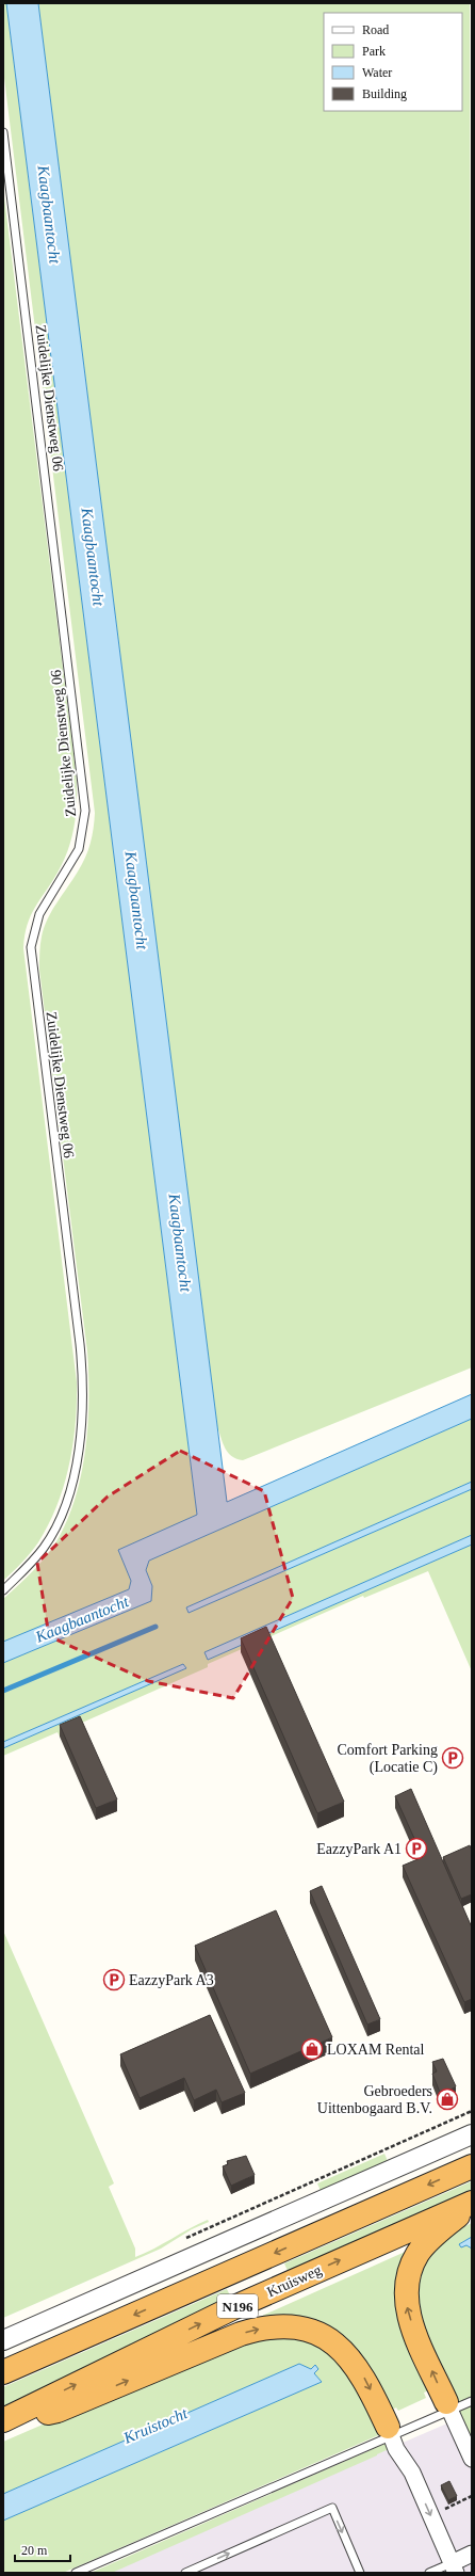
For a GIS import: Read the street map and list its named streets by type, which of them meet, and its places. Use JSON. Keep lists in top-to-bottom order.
{
  "streets": {
    "highway": ["Kruisweg", "N196"],
    "lane": ["Zuidelijke Dienstweg 06"]
  },
  "water": ["Kaagbaantocht", "Kruistocht"],
  "places": {
    "parking": ["Comfort Parking (Locatie C)", "EazzyPark A1", "EazzyPark A3"],
    "shop": ["LOXAM Rental", "Gebroeders Uittenbogaard B.V."]
  },
  "legend": [
    "Road",
    "Park",
    "Water",
    "Building"
  ],
  "scale_bar": "20 m"
}
